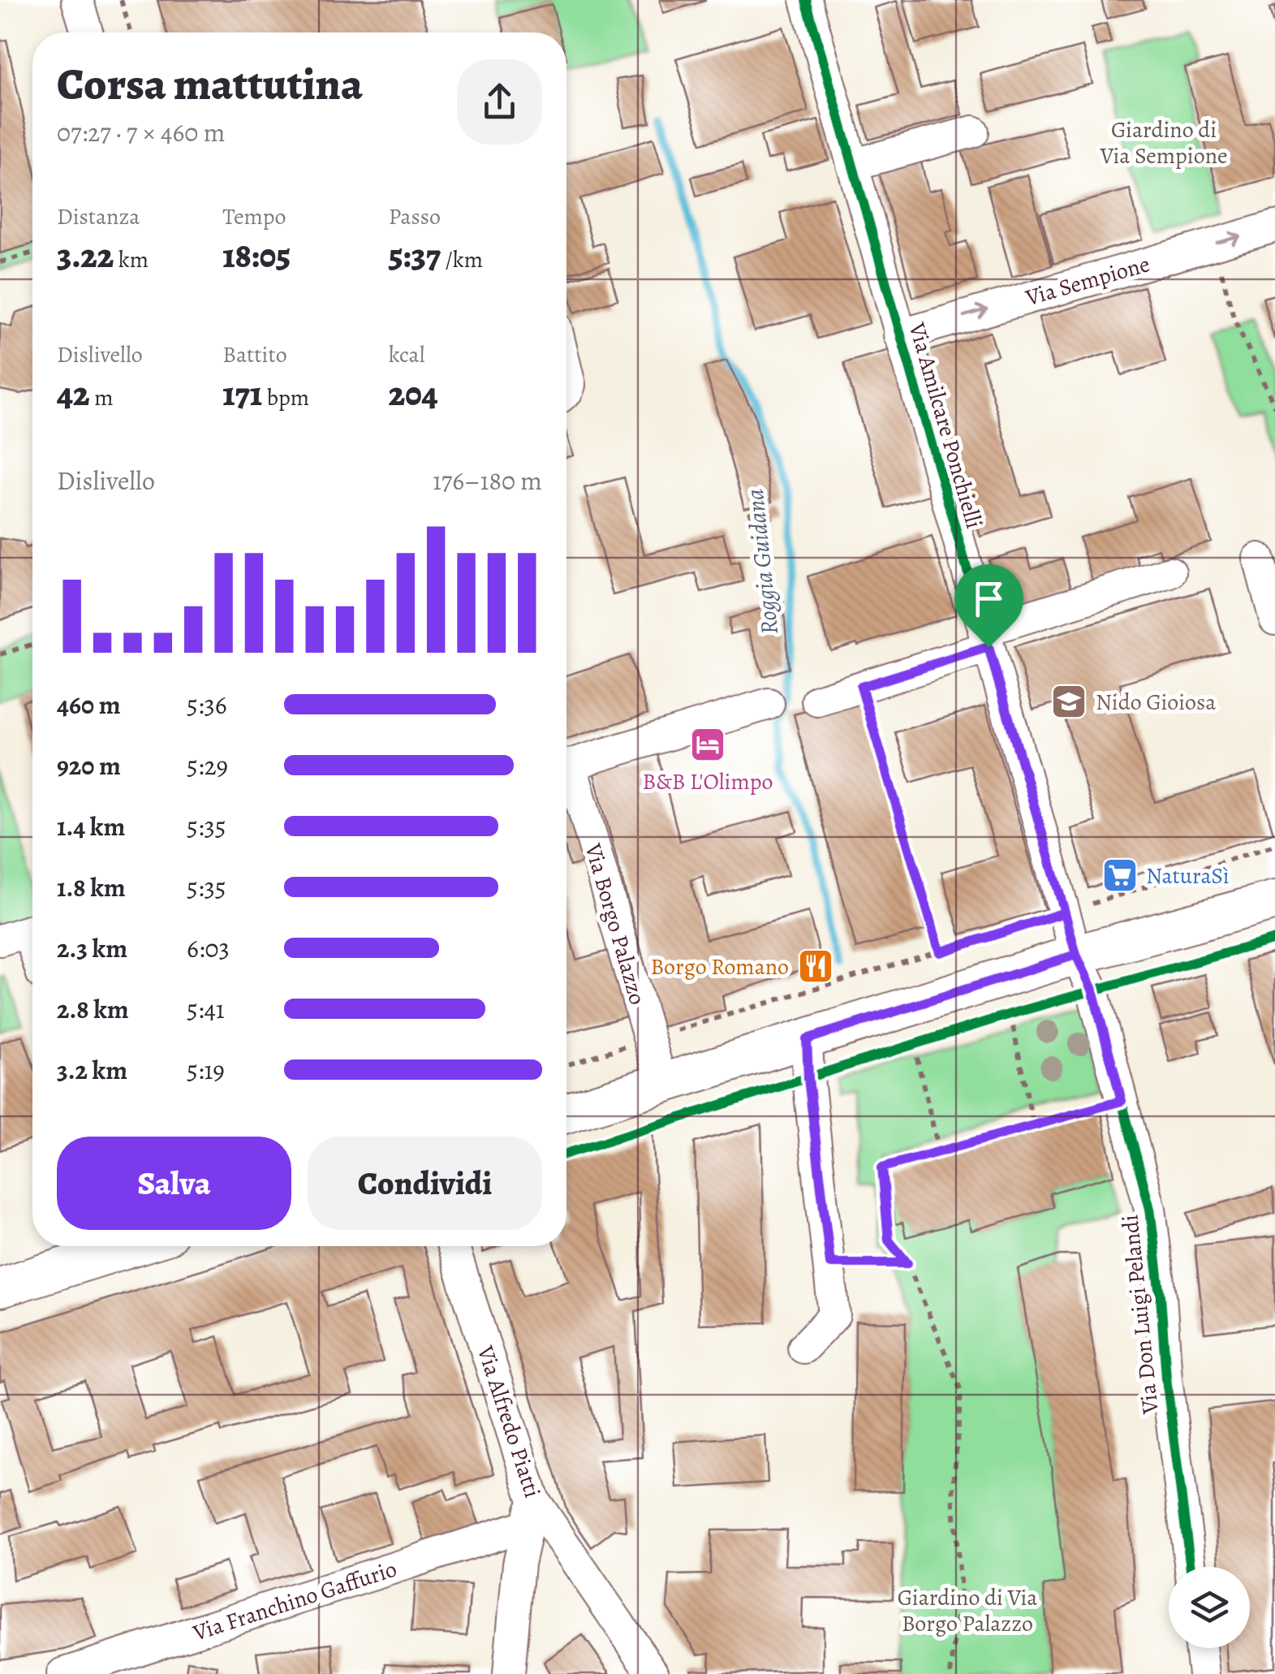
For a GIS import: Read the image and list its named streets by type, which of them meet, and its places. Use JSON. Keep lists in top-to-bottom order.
{
  "streets": {
    "street": [
      "Via Sempione",
      "Via Amilcare Ponchielli",
      "Via Borgo Palazzo",
      "Via Don Luigi Pelandi",
      "Via Alfredo Piatti",
      "Via Franchino Gaffurio"
    ]
  },
  "crossings": [
    ["Via Sempione", "Via Amilcare Ponchielli"],
    ["Via Amilcare Ponchielli", "Via Don Luigi Pelandi"],
    ["Via Alfredo Piatti", "Via Franchino Gaffurio"]
  ],
  "water": ["Roggia Guidana"],
  "parks": ["Giardino di Via Sempione", "Giardino di Via Borgo Palazzo"],
  "places": {
    "school or university": ["Nido Gioiosa"],
    "hotel": ["B&B L'Olimpo"],
    "supermarket": ["NaturaSì"],
    "restaurant": ["Borgo Romano"]
  },
  "page": {
    "heading": ["Corsa mattutina", "07:27 · 7 × 460 m"],
    "stats": [
      ["Distanza", "3.22 km"],
      ["Tempo", "18:05"],
      ["Passo", "5:37 /km"],
      ["Dislivello", "42 m"],
      ["Battito", "171 bpm"],
      ["kcal", "204"]
    ],
    "chart": ["Dislivello", "176–180 m"],
    "list": [
      {
        "name": "460 m",
        "note": "5:36"
      },
      {
        "name": "920 m",
        "note": "5:29"
      },
      {
        "name": "1.4 km",
        "note": "5:35"
      },
      {
        "name": "1.8 km",
        "note": "5:35"
      },
      {
        "name": "2.3 km",
        "note": "6:03"
      },
      {
        "name": "2.8 km",
        "note": "5:41"
      },
      {
        "name": "3.2 km",
        "note": "5:19"
      }
    ],
    "buttons": ["Salva", "Condividi"]
  }
}
